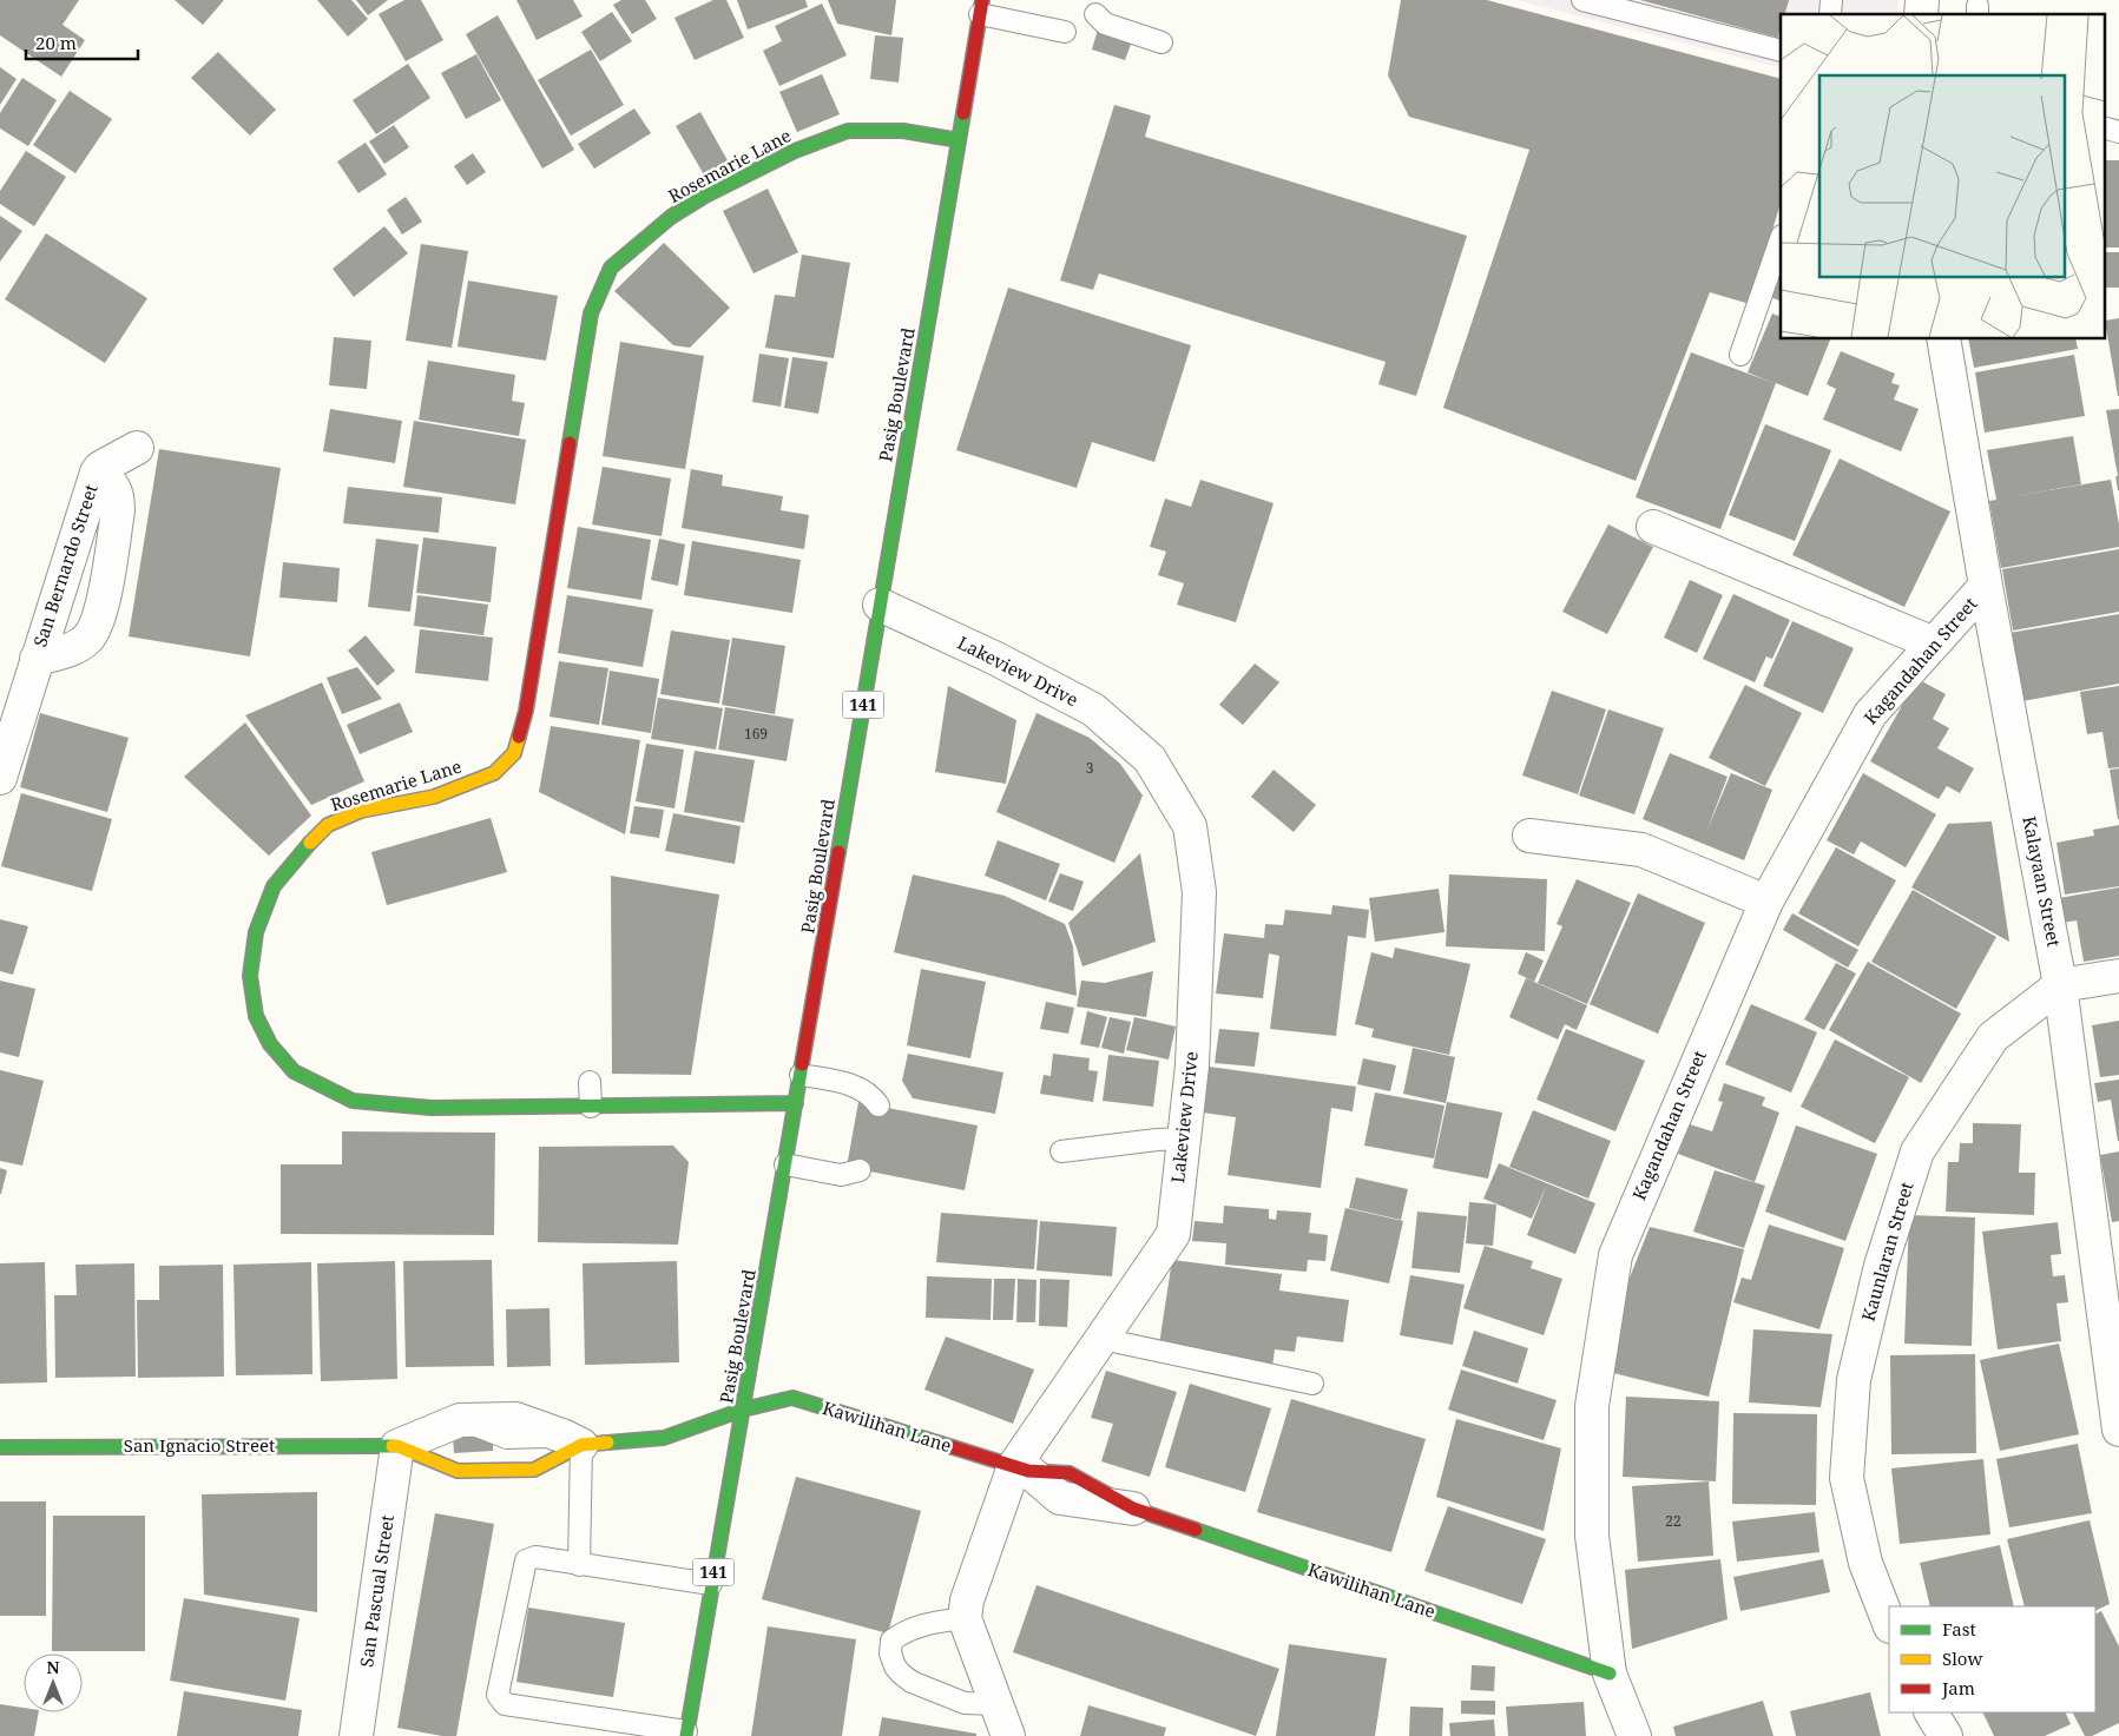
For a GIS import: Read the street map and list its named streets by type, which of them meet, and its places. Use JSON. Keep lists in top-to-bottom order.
{
  "streets": {
    "street": [
      "Rosemarie Lane",
      "Pasig Boulevard",
      "San Bernardo Street",
      "Kagandahan Street",
      "Lakeview Drive",
      "141",
      "Kalayaan Street",
      "Kaunlaran Street",
      "Kawilihan Lane",
      "San Ignacio Street",
      "San Pascual Street"
    ]
  },
  "crossings": [
    ["Rosemarie Lane", "Pasig Boulevard"],
    ["Pasig Boulevard", "Lakeview Drive"],
    ["Pasig Boulevard", "Kawilihan Lane"],
    ["Pasig Boulevard", "San Ignacio Street"],
    ["Kagandahan Street", "Kalayaan Street"],
    ["Kagandahan Street", "Kawilihan Lane"],
    ["Lakeview Drive", "Kawilihan Lane"],
    ["Kalayaan Street", "Kaunlaran Street"],
    ["Kawilihan Lane", "San Ignacio Street"],
    ["San Ignacio Street", "San Pascual Street"]
  ],
  "house_numbers": ["169", "3", "22"],
  "legend": ["Fast", "Slow", "Jam"],
  "scale_bar": "20 m",
  "north": "top"
}
